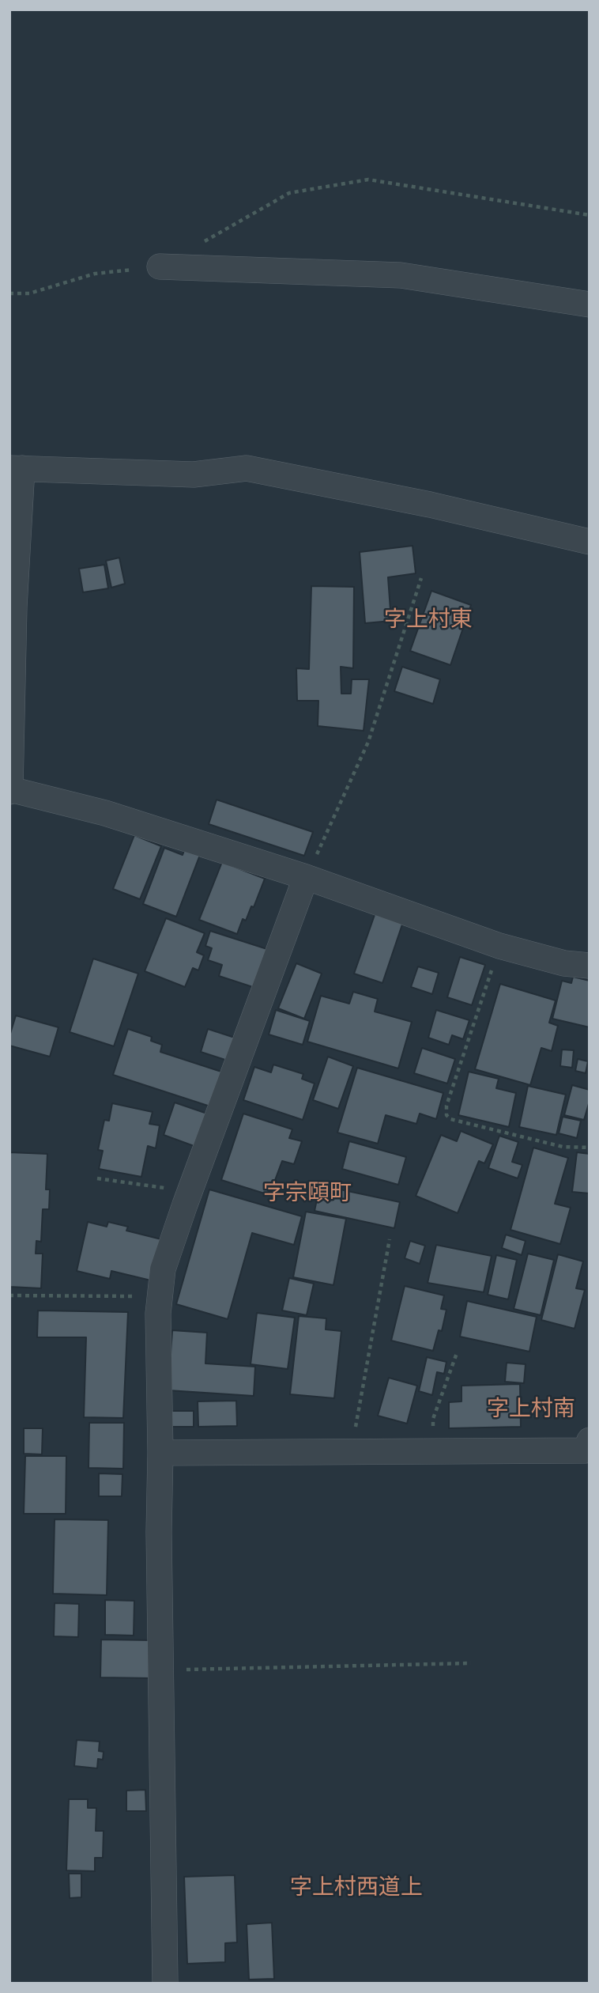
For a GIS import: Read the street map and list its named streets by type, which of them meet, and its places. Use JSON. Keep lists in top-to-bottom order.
{
  "districts": [
    "字上村東",
    "字宗頤町",
    "字上村南",
    "字上村西道上"
  ]
}
